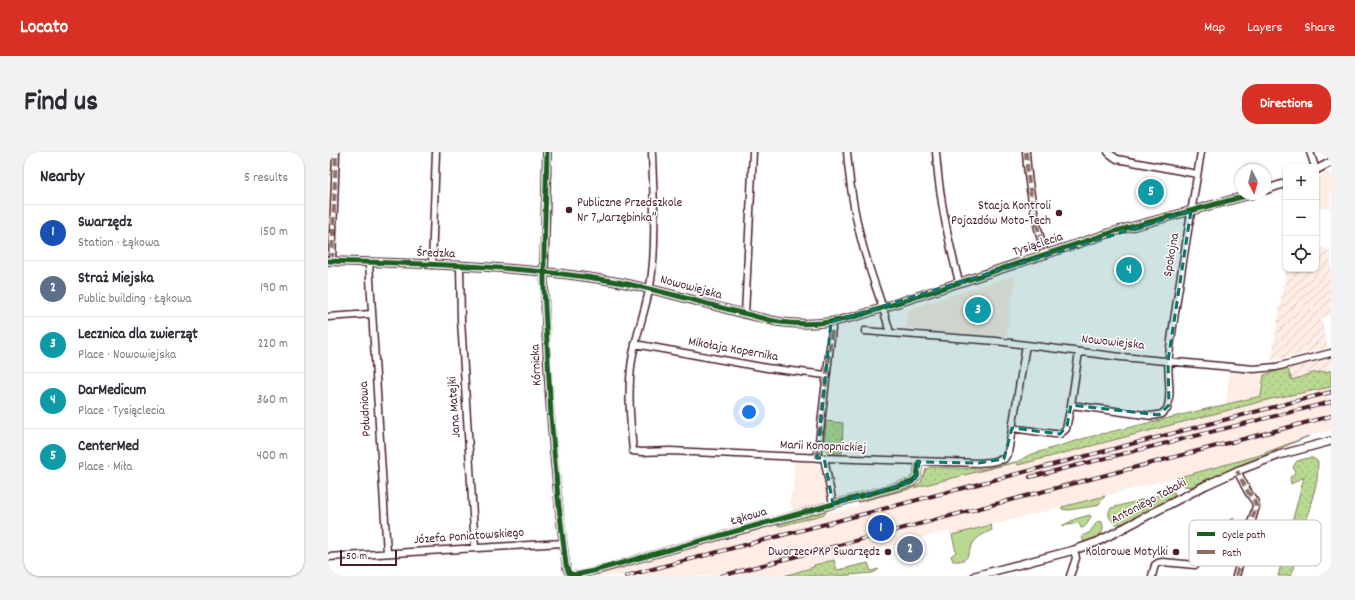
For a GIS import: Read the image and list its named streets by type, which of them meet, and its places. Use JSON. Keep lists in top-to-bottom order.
{
  "streets": {
    "street": [
      "Tysiąclecia",
      "Średzka",
      "Spokojna",
      "Nowowiejska",
      "Mikołaja Kopernika",
      "Kórnicka",
      "Jana Matejki",
      "Południowa",
      "Marii Konopnickiej",
      "Antoniego Tabaki",
      "Łąkowa",
      "Józefa Poniatowskiego"
    ]
  },
  "crossings": [
    ["Tysiąclecia", "Spokojna"],
    ["Tysiąclecia", "Nowowiejska"],
    ["Średzka", "Nowowiejska"],
    ["Średzka", "Kórnicka"],
    ["Średzka", "Jana Matejki"],
    ["Średzka", "Południowa"],
    ["Spokojna", "Nowowiejska"],
    ["Nowowiejska", "Kórnicka"],
    ["Mikołaja Kopernika", "Marii Konopnickiej"],
    ["Kórnicka", "Łąkowa"],
    ["Kórnicka", "Józefa Poniatowskiego"],
    ["Jana Matejki", "Józefa Poniatowskiego"],
    ["Południowa", "Józefa Poniatowskiego"],
    ["Marii Konopnickiej", "Łąkowa"]
  ],
  "places": [
    "Publiczne Przedszkole Nr 7„Jarzębinka”",
    "Stacja Kontroli Pojazdów Moto-Tech",
    "Dworzec PKP Swarzędz",
    "Kolorowe Motylki"
  ],
  "legend": ["Cycle path", "Path"],
  "scale_bar": "50 m",
  "north": "bottom",
  "page": {
    "header": "Locato",
    "nav": ["Map", "Layers", "Share"],
    "title": "Find us",
    "buttons": "Directions",
    "heading": ["Nearby", "5 results"],
    "map_buttons": ["+", "−"],
    "pins": [
      "5",
      "4",
      "3",
      "1",
      "2"
    ],
    "list": [
      {
        "mark": "1",
        "name": "Swarzędz",
        "note": "Station · Łąkowa",
        "value": "150 m"
      },
      {
        "mark": "2",
        "name": "Straż Miejska",
        "note": "Public building · Łąkowa",
        "value": "190 m"
      },
      {
        "mark": "3",
        "name": "Lecznica dla zwierząt",
        "note": "Place · Nowowiejska",
        "value": "220 m"
      },
      {
        "mark": "4",
        "name": "DarMedicum",
        "note": "Place · Tysiąclecia",
        "value": "360 m"
      },
      {
        "mark": "5",
        "name": "CenterMed",
        "note": "Place · Miła",
        "value": "400 m"
      }
    ],
    "scale": "50 m"
  }
}
